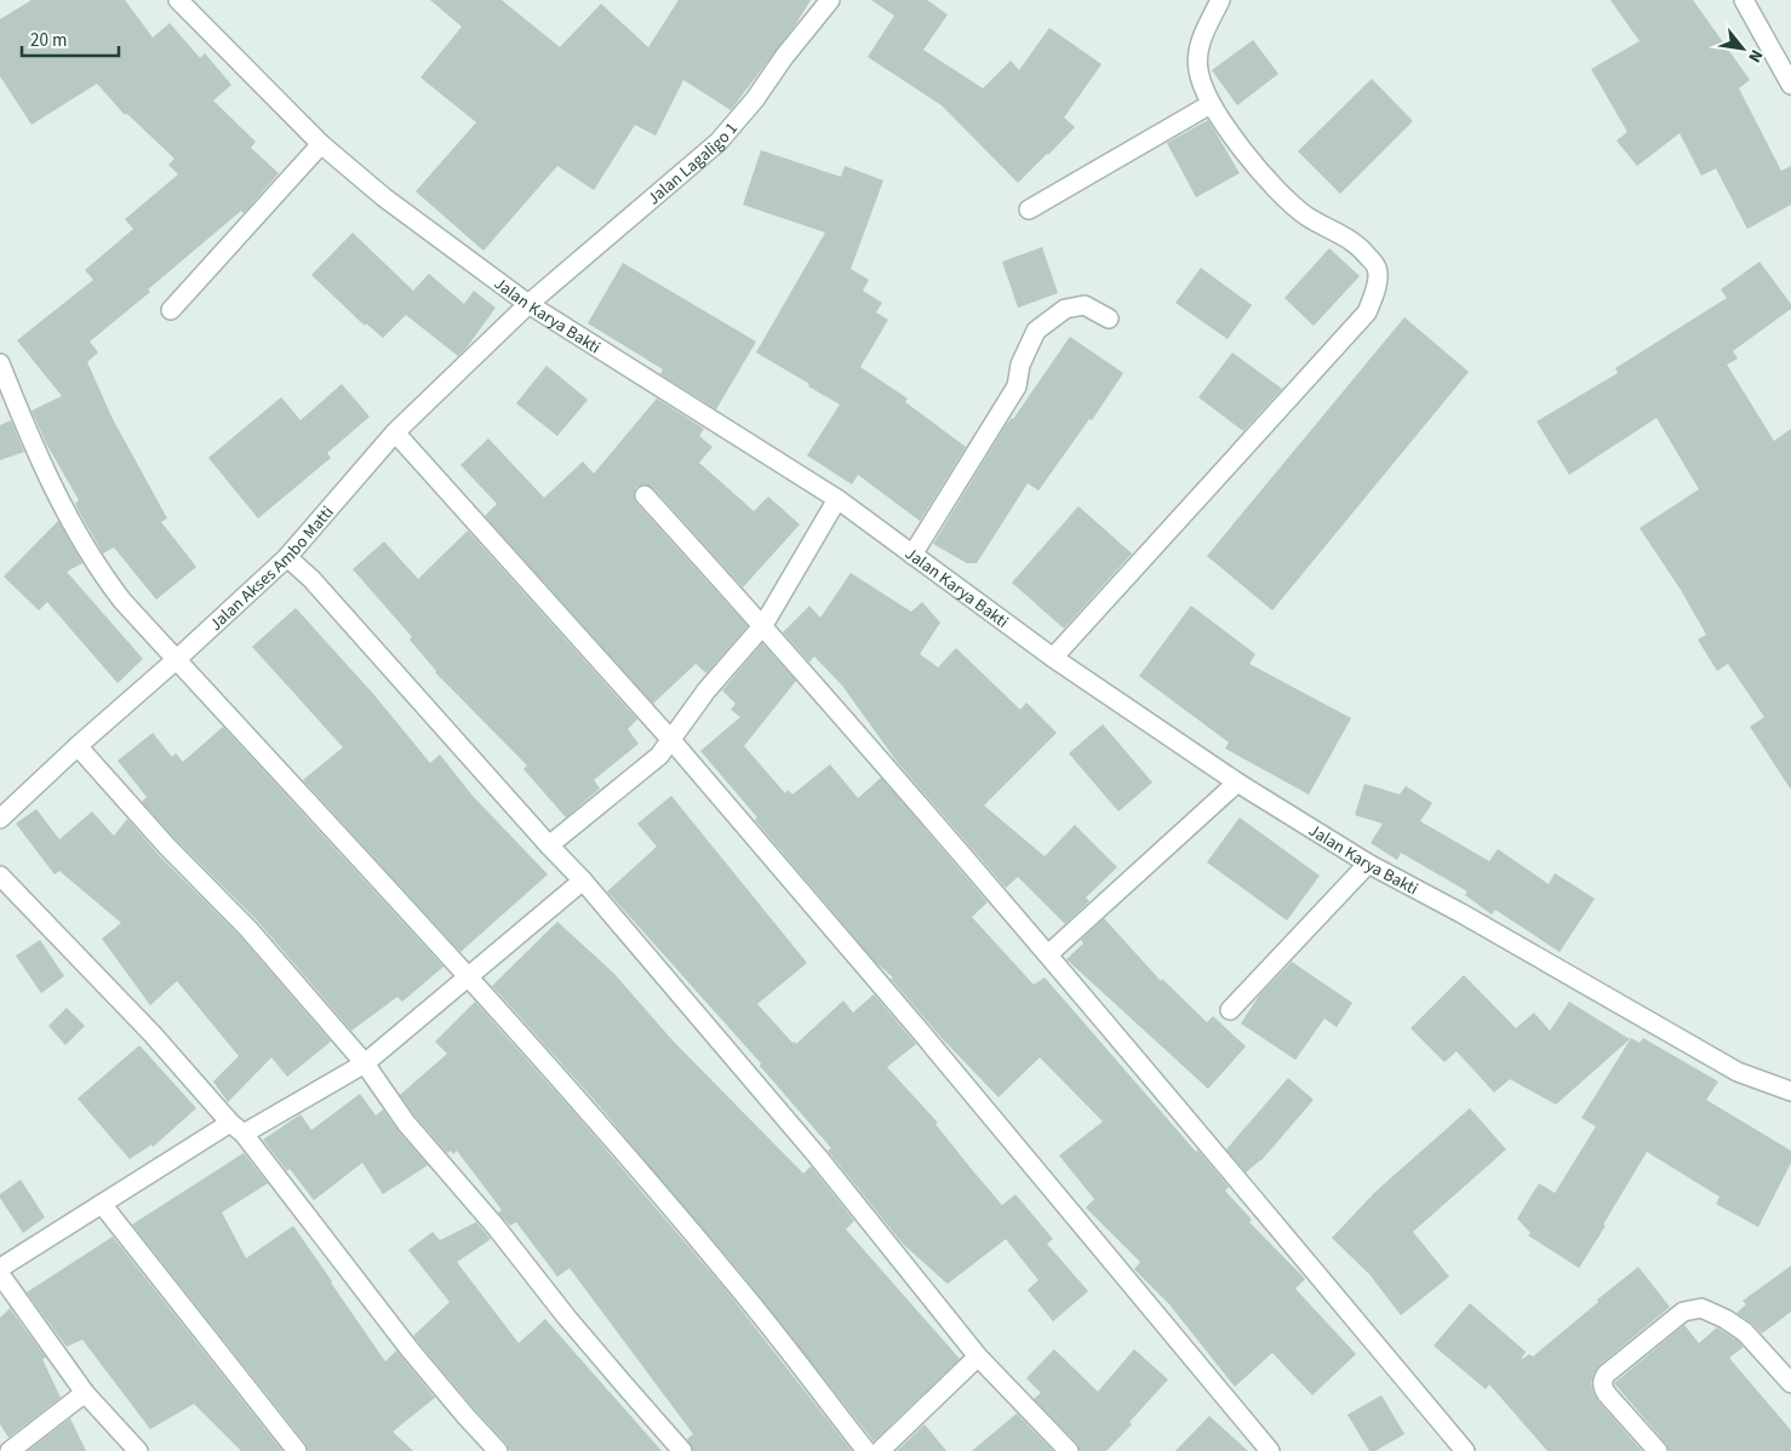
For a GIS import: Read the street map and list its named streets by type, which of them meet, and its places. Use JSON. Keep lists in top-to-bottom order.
{
  "streets": {
    "street": ["Jalan Lagaligo 1", "Jalan Karya Bakti", "Jalan Akses Ambo Matti"]
  },
  "crossings": [
    ["Jalan Lagaligo 1", "Jalan Karya Bakti"],
    ["Jalan Lagaligo 1", "Jalan Akses Ambo Matti"],
    ["Jalan Karya Bakti", "Jalan Akses Ambo Matti"]
  ],
  "scale_bar": "20 m",
  "north": "bottom right"
}
